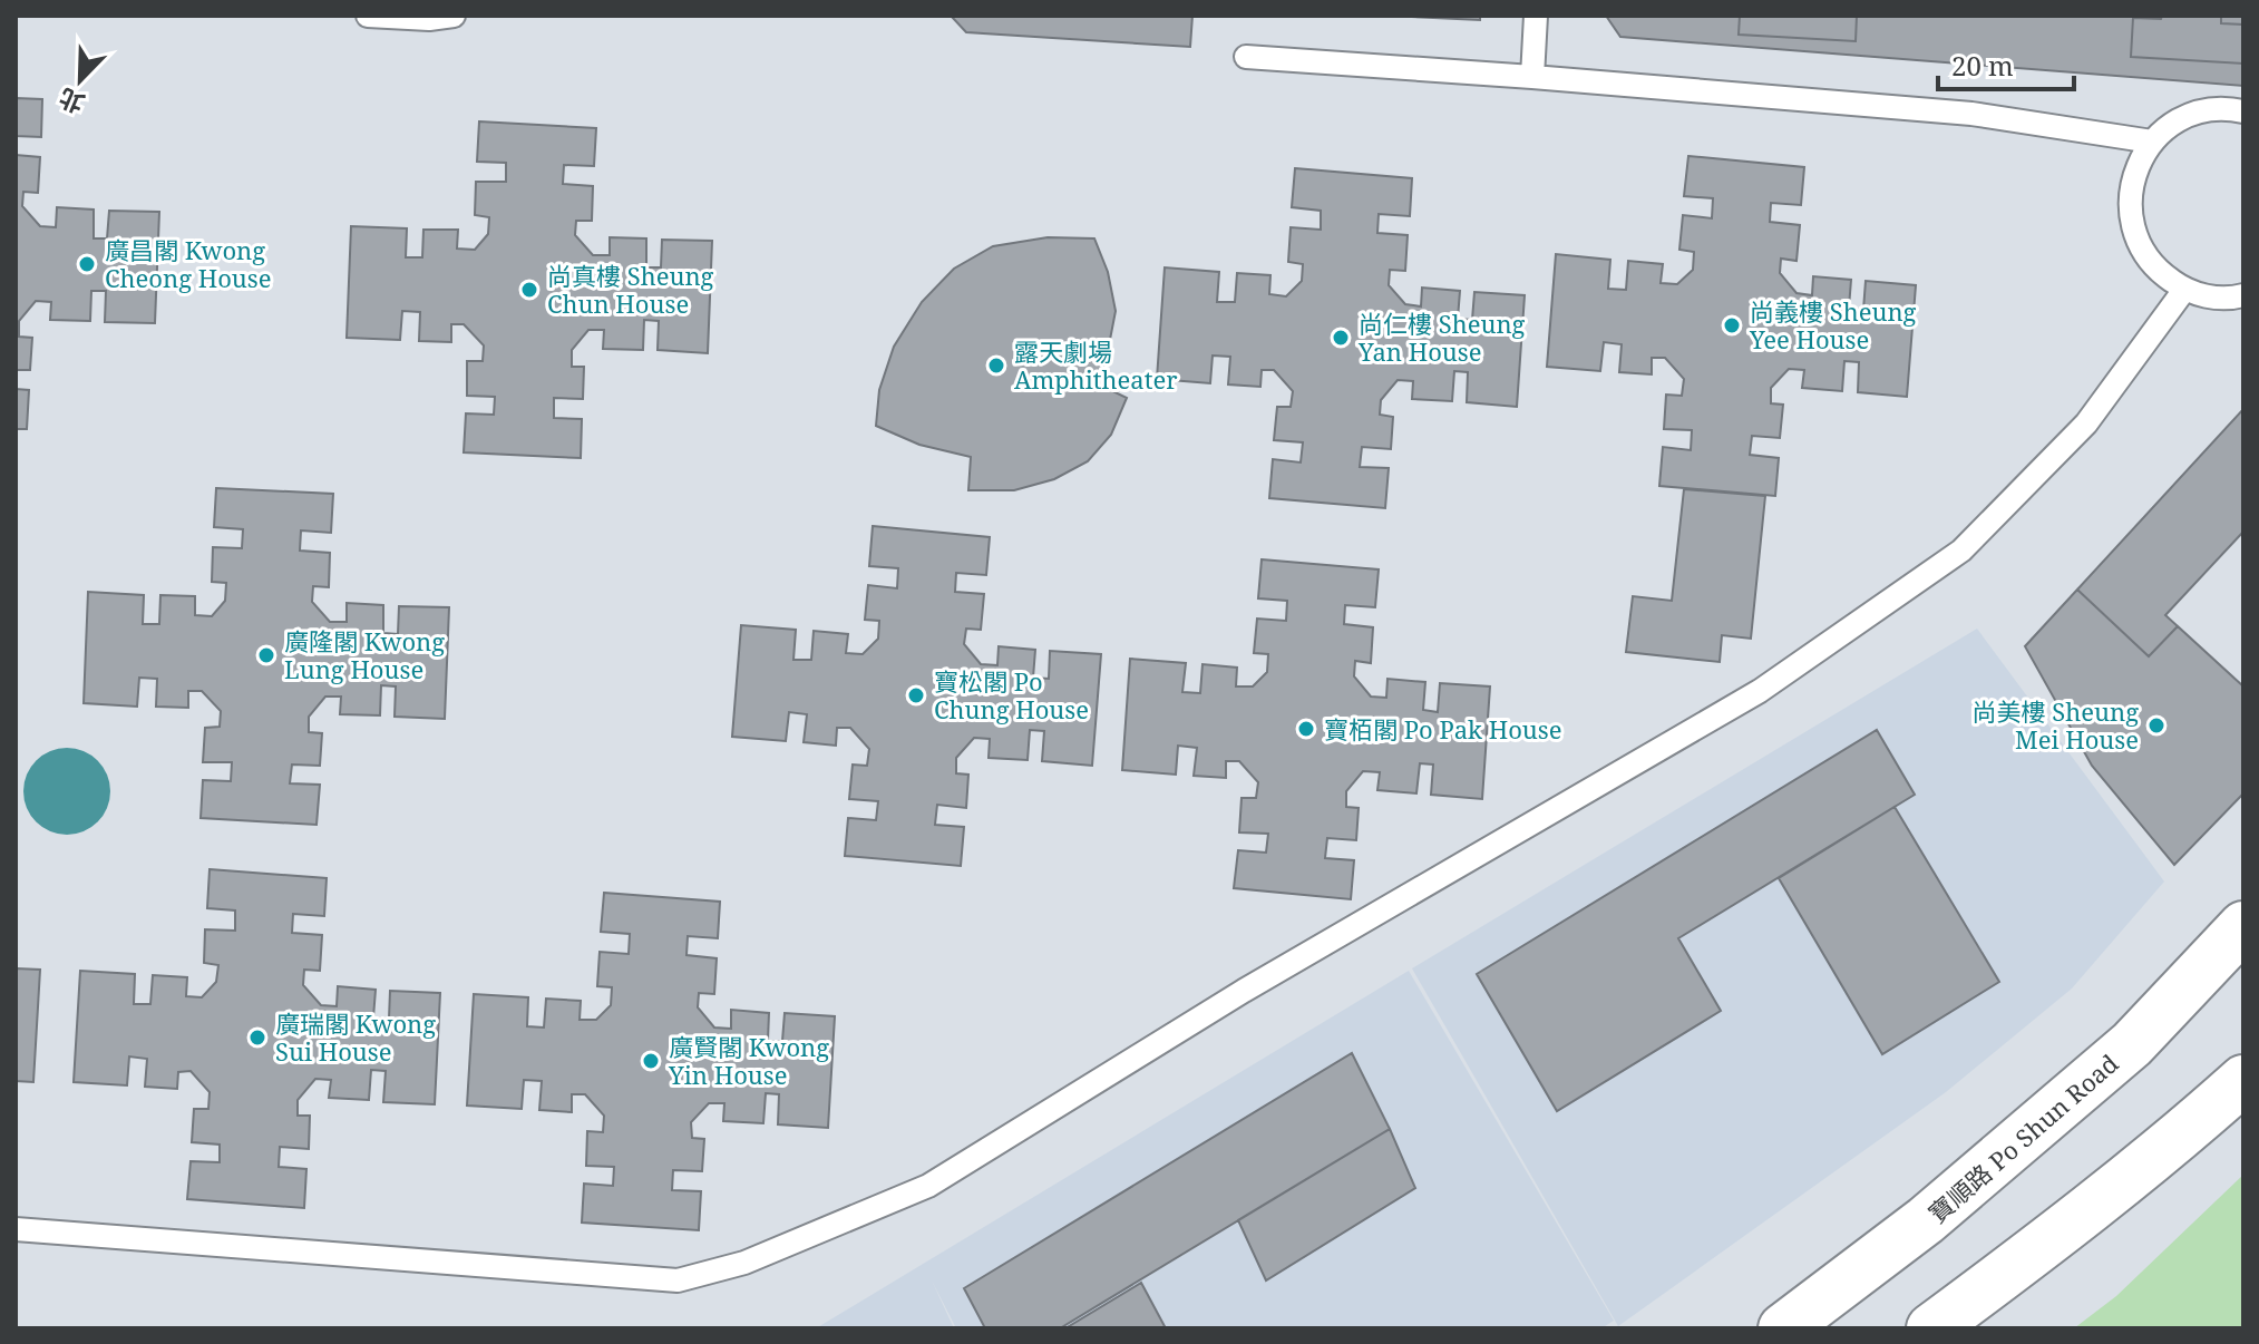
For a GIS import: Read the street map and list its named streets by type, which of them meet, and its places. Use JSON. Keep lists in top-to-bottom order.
{
  "streets": {
    "main road": ["寶順路 Po Shun Road"]
  },
  "places": [
    "廣昌閣 Kwong Cheong House",
    "尚真樓 Sheung Chun House",
    "尚義樓 Sheung Yee House",
    "尚仁樓 Sheung Yan House",
    "露天劇場 Amphitheater",
    "廣隆閣 Kwong Lung House",
    "寶松閣 Po Chung House",
    "尚美樓 Sheung Mei House",
    "寶栢閣 Po Pak House",
    "廣瑞閣 Kwong Sui House",
    "廣賢閣 Kwong Yin House"
  ],
  "scale_bar": "20 m",
  "north": "bottom left"
}
